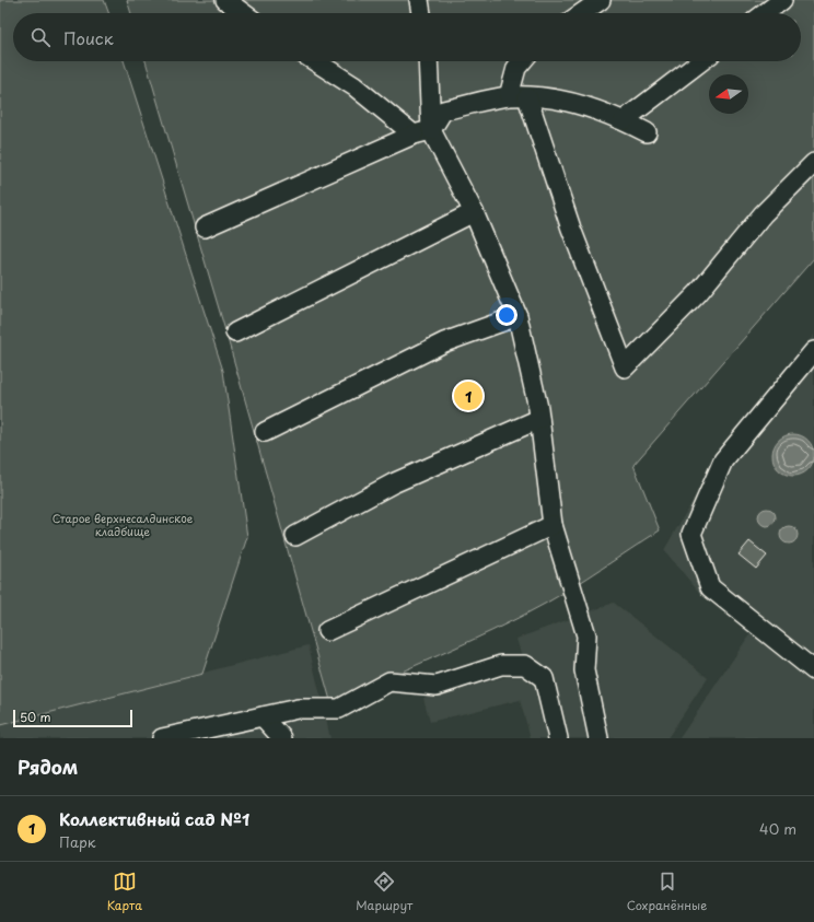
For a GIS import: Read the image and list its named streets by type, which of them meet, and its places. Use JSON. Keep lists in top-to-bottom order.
{
  "parks": ["Старое верхнесалдинское кладбище"],
  "scale_bar": "50 m",
  "north": "left",
  "page": {
    "search": "Поиск",
    "pins": "1",
    "scale": "50 m",
    "heading": "Рядом",
    "list": [
      {
        "mark": "1",
        "name": "Коллективный сад №1",
        "note": "Парк",
        "value": "40 m"
      }
    ],
    "nav": ["Карта", "Маршрут", "Сохранённые"]
  }
}
